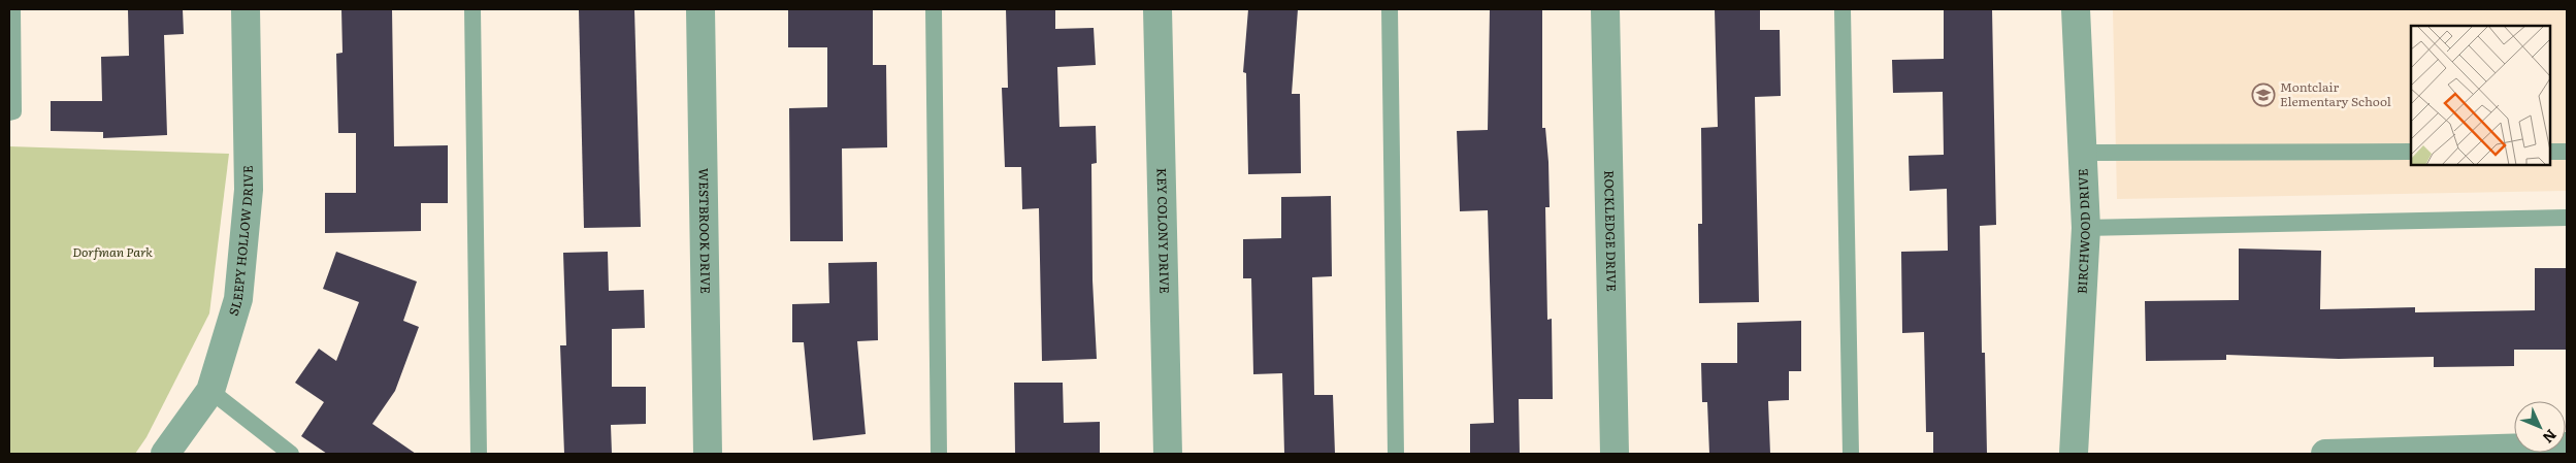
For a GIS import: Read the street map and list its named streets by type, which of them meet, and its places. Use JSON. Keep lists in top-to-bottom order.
{
  "streets": {
    "street": [
      "ROCKLEDGE DRIVE",
      "WESTBROOK DRIVE",
      "KEY COLONY DRIVE",
      "BIRCHWOOD DRIVE",
      "SLEEPY HOLLOW DRIVE"
    ]
  },
  "parks": ["Dorfman Park"],
  "places": {
    "school or university": ["Montclair Elementary School"]
  },
  "north": "bottom right"
}
